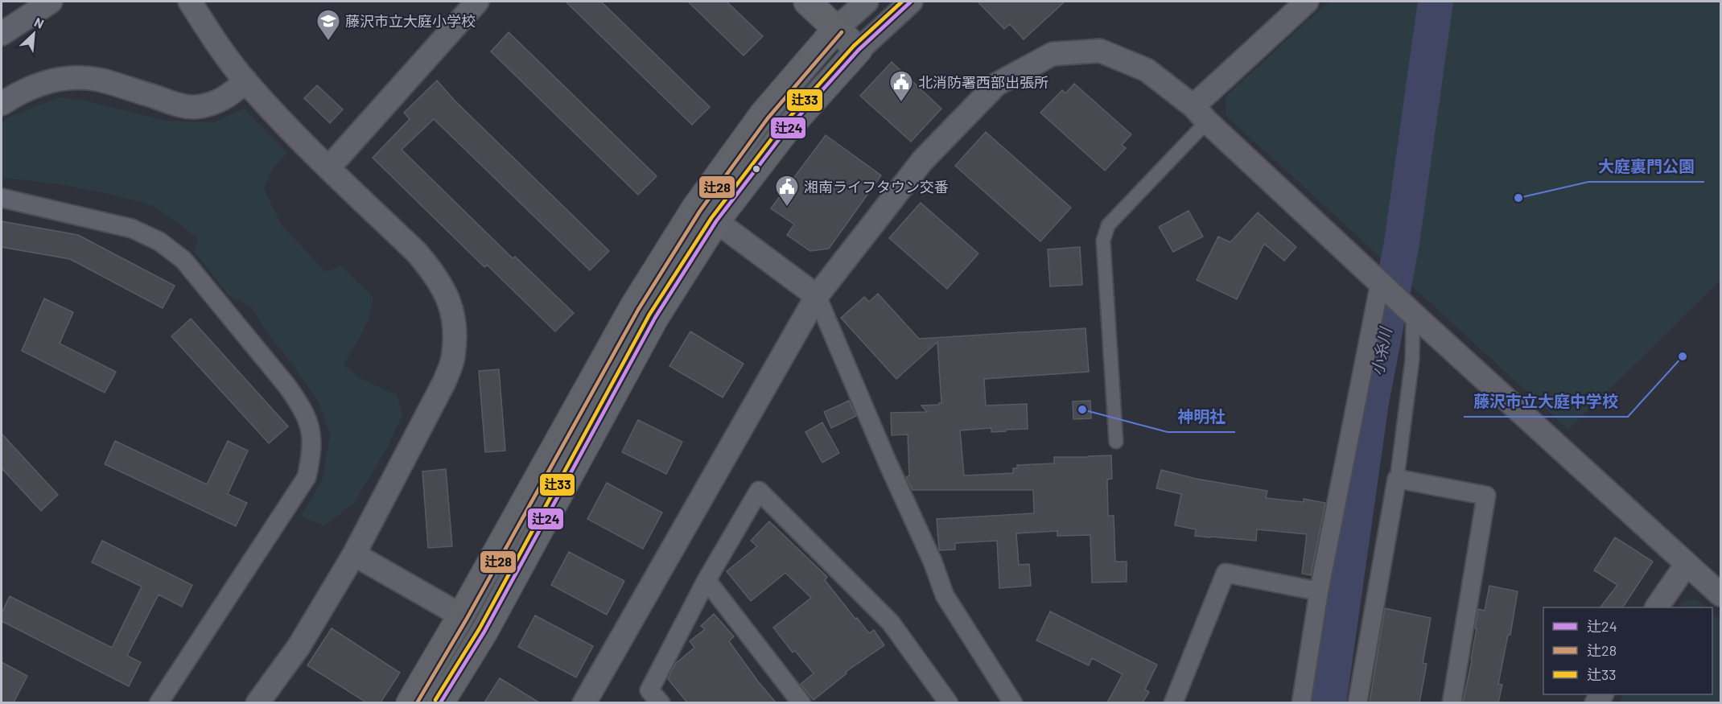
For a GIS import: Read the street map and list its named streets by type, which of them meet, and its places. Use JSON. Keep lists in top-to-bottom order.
{
  "water": ["小糸川"],
  "places": {
    "school or university": ["藤沢市立大庭小学校"],
    "public building": ["北消防署西部出張所", "湘南ライフタウン交番"],
    "other": ["大庭裏門公園", "藤沢市立大庭中学校", "神明社"]
  },
  "lines": ["transit line 辻24", "transit line 辻33", "transit line 辻28"],
  "legend": ["辻24", "辻28", "辻33"],
  "north": "top right"
}
